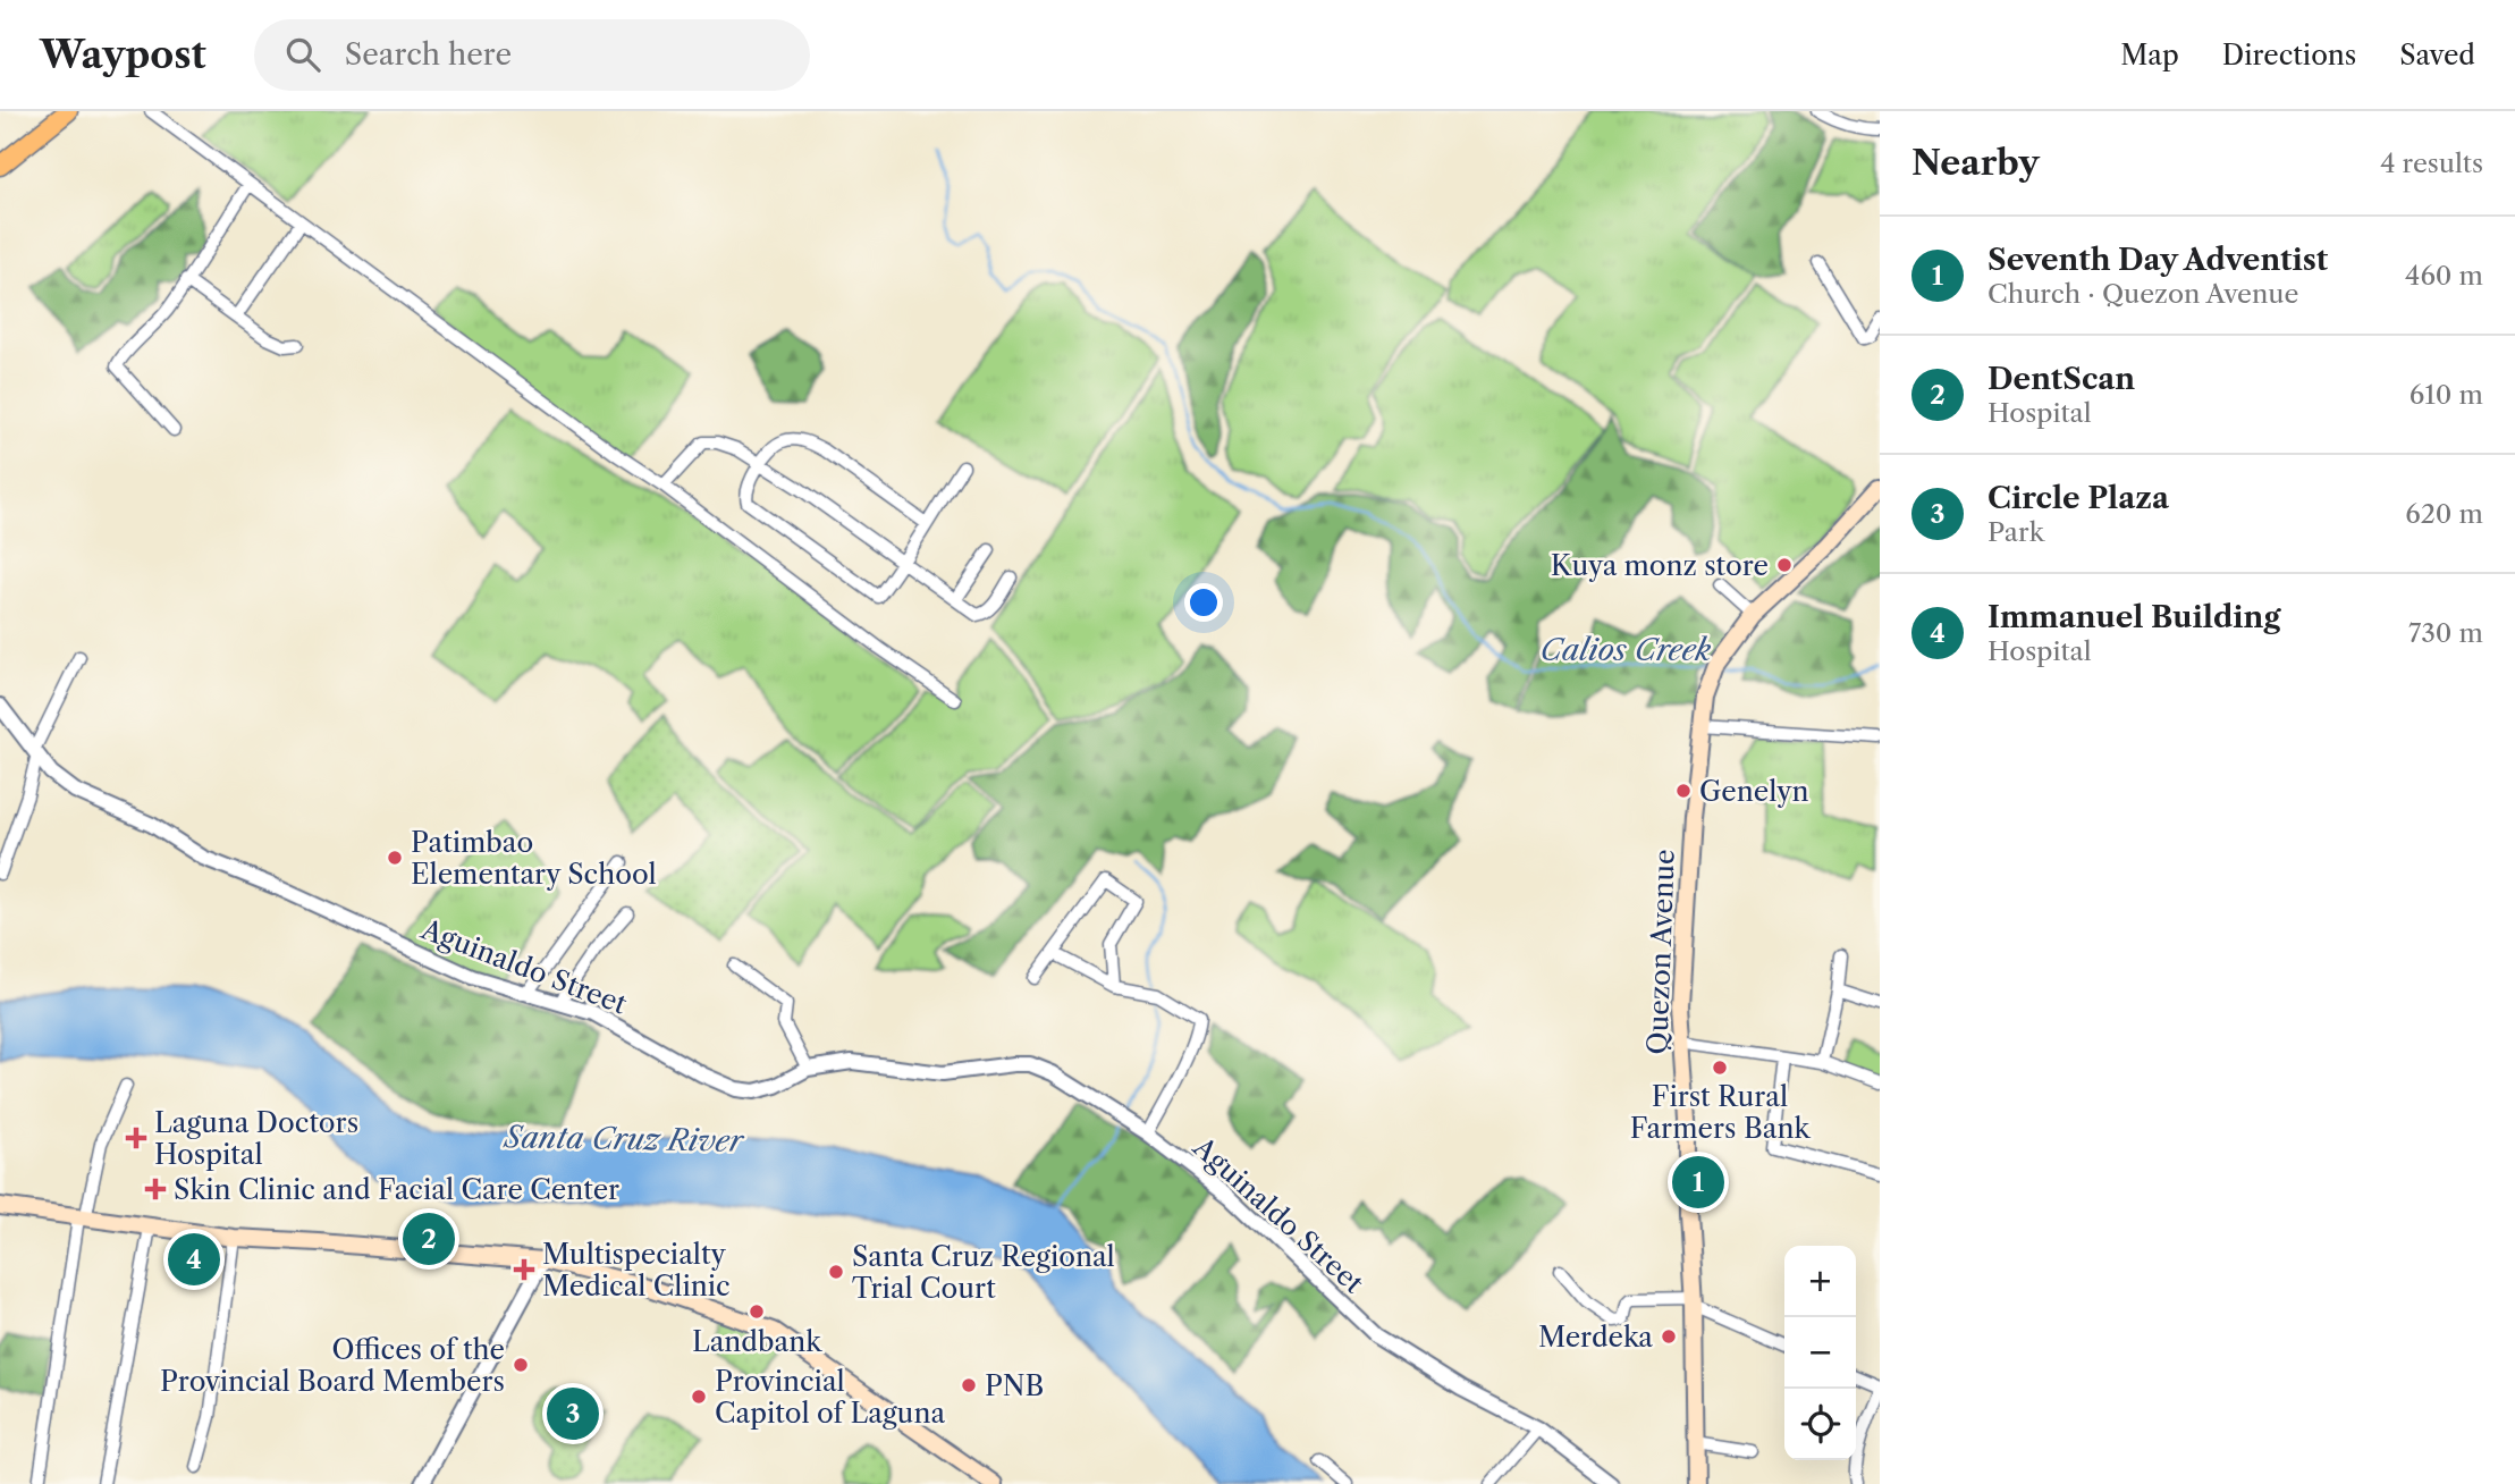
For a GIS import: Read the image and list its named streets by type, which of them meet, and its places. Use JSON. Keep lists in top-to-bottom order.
{
  "streets": {
    "main road": ["Quezon Avenue"],
    "street": ["Aguinaldo Street"]
  },
  "water": ["Calios Creek", "Santa Cruz River"],
  "places": {
    "other": [
      "Kuya monz store",
      "Genelyn",
      "Patimbao Elementary School",
      "First Rural Farmers Bank",
      "Santa Cruz Regional Trial Court",
      "Landbank",
      "Merdeka",
      "Offices of the Provincial Board Members",
      "PNB",
      "Provincial Capitol of Laguna"
    ],
    "health": ["Laguna Doctors Hospital", "Skin Clinic and Facial Care Center", "Multispecialty Medical Clinic"]
  },
  "page": {
    "header": "Waypost",
    "search": "Search here",
    "nav": ["Map", "Directions", "Saved"],
    "heading": ["Nearby", "4 results"],
    "list": [
      {
        "mark": "1",
        "name": "Seventh Day Adventist",
        "note": "Church · Quezon Avenue",
        "value": "460 m"
      },
      {
        "mark": "2",
        "name": "DentScan",
        "note": "Hospital",
        "value": "610 m"
      },
      {
        "mark": "3",
        "name": "Circle Plaza",
        "note": "Park",
        "value": "620 m"
      },
      {
        "mark": "4",
        "name": "Immanuel Building",
        "note": "Hospital",
        "value": "730 m"
      }
    ],
    "pins": [
      "1",
      "2",
      "4",
      "3"
    ],
    "map_buttons": ["+", "−"]
  }
}
